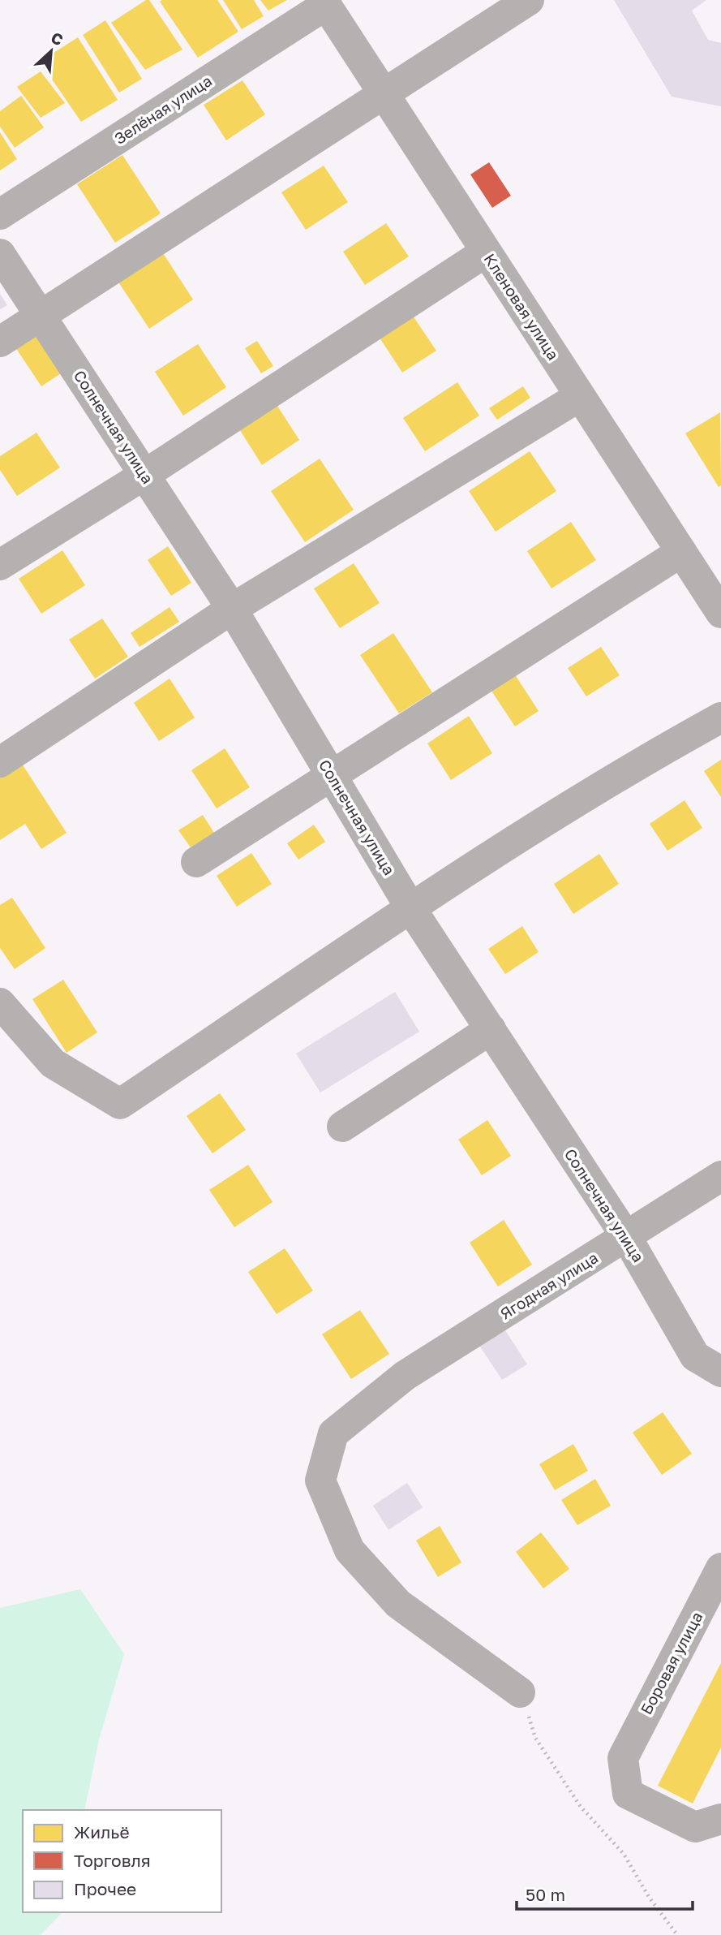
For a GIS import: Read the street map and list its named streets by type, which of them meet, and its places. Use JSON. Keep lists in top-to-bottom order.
{
  "streets": {
    "street": [
      "Зелёная улица",
      "Кленовая улица",
      "Солнечная улица",
      "Ягодная улица",
      "Боровая улица"
    ]
  },
  "crossings": [
    ["Зелёная улица", "Кленовая улица"],
    ["Солнечная улица", "Ягодная улица"]
  ],
  "legend": ["Жильё", "Торговля", "Прочее"],
  "scale_bar": "50 m",
  "north": "top right"
}
